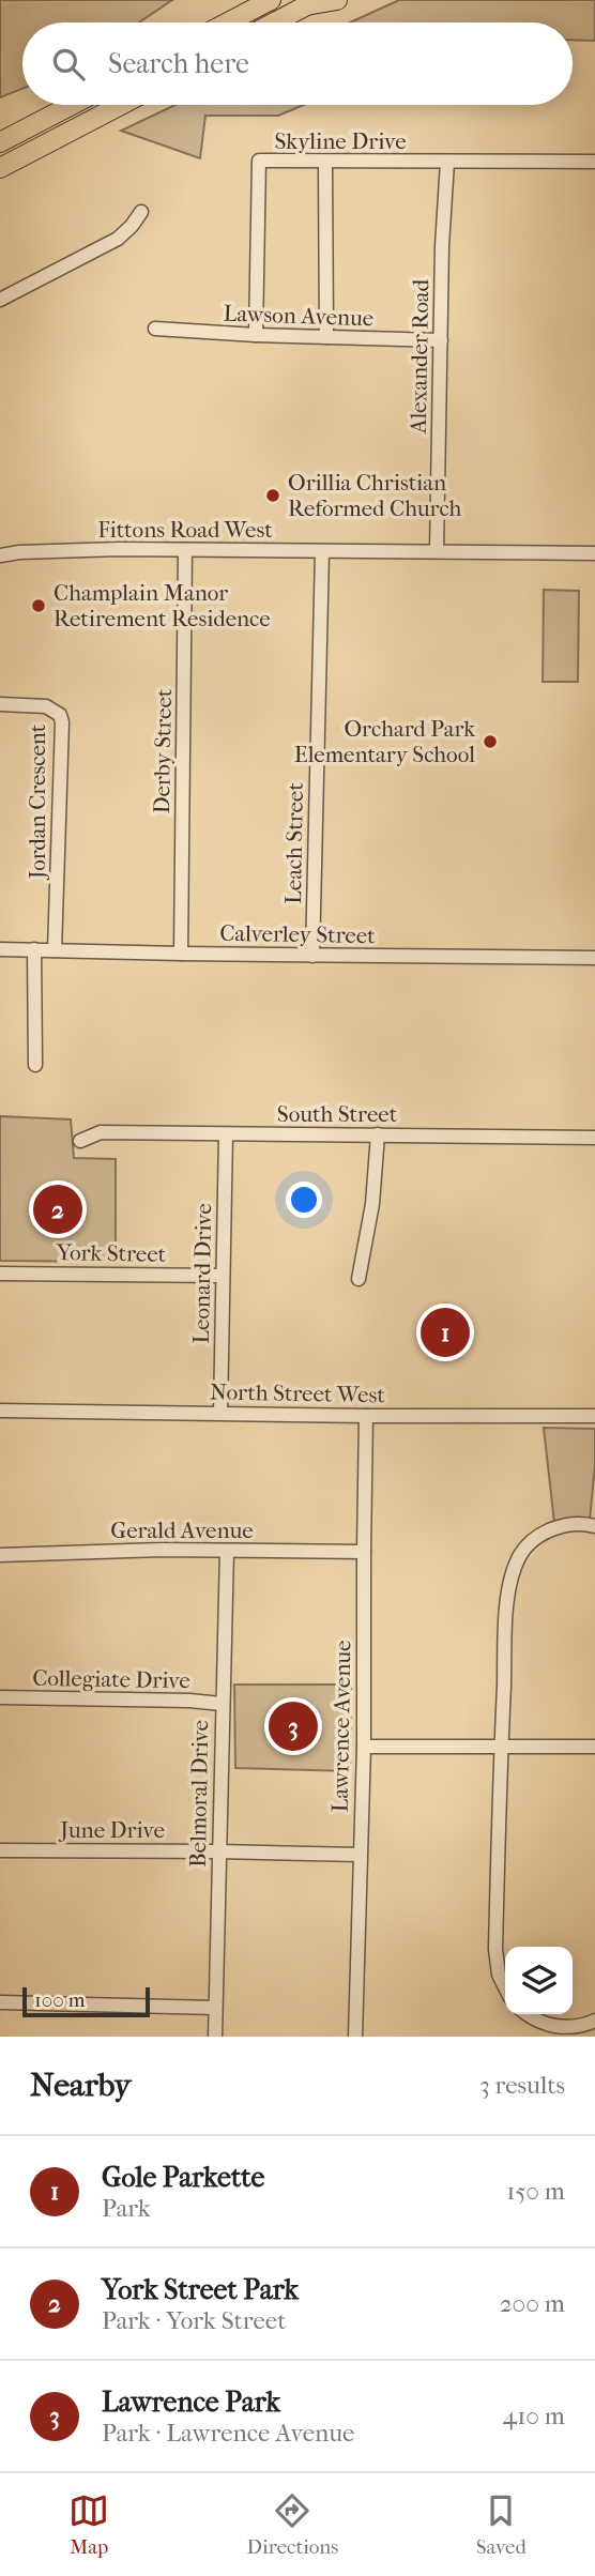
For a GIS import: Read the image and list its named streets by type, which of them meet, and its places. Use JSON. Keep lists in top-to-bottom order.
{
  "streets": {
    "street": [
      "Skyline Drive",
      "Lawson Avenue",
      "Alexander Road",
      "Fittons Road West",
      "Derby Street",
      "Jordan Crescent",
      "Leach Street",
      "Calverley Street",
      "South Street",
      "York Street",
      "Leonard Drive",
      "North Street West",
      "Gerald Avenue",
      "Collegiate Drive",
      "Lawrence Avenue",
      "Belmoral Drive",
      "June Drive"
    ]
  },
  "crossings": [
    ["Skyline Drive", "Lawson Avenue"],
    ["Skyline Drive", "Alexander Road"],
    ["Lawson Avenue", "Alexander Road"],
    ["Alexander Road", "Fittons Road West"],
    ["Fittons Road West", "Derby Street"],
    ["Fittons Road West", "Leach Street"],
    ["Derby Street", "Calverley Street"],
    ["Jordan Crescent", "Calverley Street"],
    ["Leach Street", "Calverley Street"],
    ["South Street", "Leonard Drive"],
    ["York Street", "Leonard Drive"],
    ["Leonard Drive", "North Street West"],
    ["North Street West", "Lawrence Avenue"],
    ["Gerald Avenue", "Lawrence Avenue"],
    ["Gerald Avenue", "Belmoral Drive"],
    ["Collegiate Drive", "Belmoral Drive"],
    ["Lawrence Avenue", "June Drive"],
    ["Belmoral Drive", "June Drive"]
  ],
  "places": ["Orillia Christian Reformed Church", "Champlain Manor Retirement Residence", "Orchard Park Elementary School"],
  "scale_bar": "100 m",
  "page": {
    "search": "Search here",
    "pins": ["2", "1", "3"],
    "scale": "100 m",
    "heading": ["Nearby", "3 results"],
    "list": [
      {
        "mark": "1",
        "name": "Gole Parkette",
        "note": "Park",
        "value": "150 m"
      },
      {
        "mark": "2",
        "name": "York Street Park",
        "note": "Park · York Street",
        "value": "200 m"
      },
      {
        "mark": "3",
        "name": "Lawrence Park",
        "note": "Park · Lawrence Avenue",
        "value": "410 m"
      }
    ],
    "nav": ["Map", "Directions", "Saved"]
  }
}
